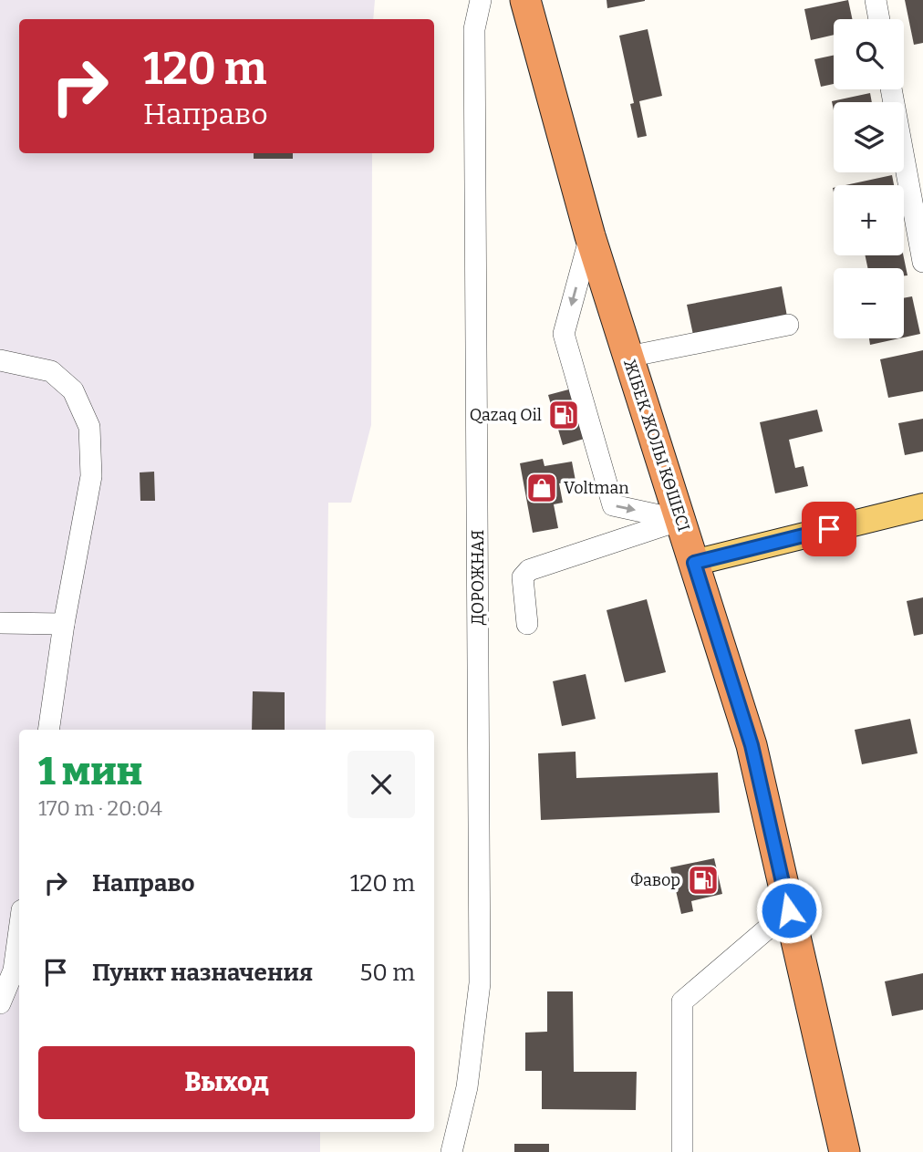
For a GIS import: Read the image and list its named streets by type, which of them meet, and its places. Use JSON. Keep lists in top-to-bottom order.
{
  "streets": {
    "highway": ["ЖІБЕК ЖОЛЫ КӨШЕСІ"],
    "street": ["ДОРОЖНАЯ"]
  },
  "places": {
    "fuel station": ["Qazaq Oil", "Фавор"],
    "shop": ["Voltman"]
  },
  "page": {
    "map_buttons": ["+", "−"],
    "turn": ["120 m", "Направо"],
    "heading": ["1 мин", "170 m · 20:04"],
    "list": [
      {
        "name": "Направо",
        "value": "120 m"
      },
      {
        "name": "Пункт назначения",
        "value": "50 m"
      }
    ],
    "buttons": "Выход"
  }
}
